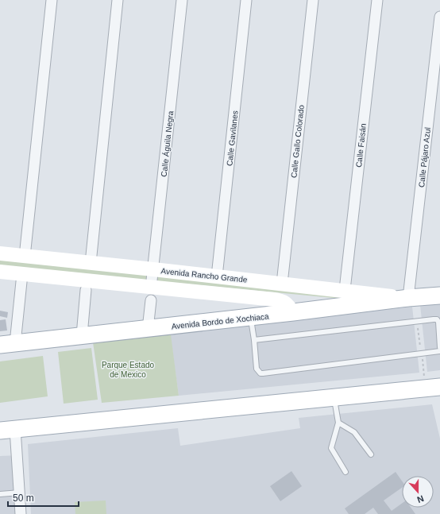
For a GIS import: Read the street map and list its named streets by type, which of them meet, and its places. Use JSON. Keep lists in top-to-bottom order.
{
  "streets": {
    "main road": ["Avenida Bordo de Xochiaca"],
    "street": [
      "Calle Gavilanes",
      "Calle Gallo Colorado",
      "Calle Águila Negra",
      "Calle Faisán",
      "Calle Pájaro Azul",
      "Avenida Rancho Grande"
    ]
  },
  "crossings": [
    ["Calle Gavilanes", "Avenida Rancho Grande"],
    ["Calle Gallo Colorado", "Avenida Rancho Grande"],
    ["Calle Águila Negra", "Avenida Rancho Grande"],
    ["Calle Águila Negra", "Avenida Bordo de Xochiaca"],
    ["Calle Faisán", "Avenida Rancho Grande"],
    ["Calle Pájaro Azul", "Avenida Rancho Grande"],
    ["Calle Pájaro Azul", "Avenida Bordo de Xochiaca"],
    ["Avenida Rancho Grande", "Avenida Bordo de Xochiaca"]
  ],
  "parks": ["Parque Estado de Mexico"],
  "scale_bar": "50 m",
  "north": "bottom"
}
